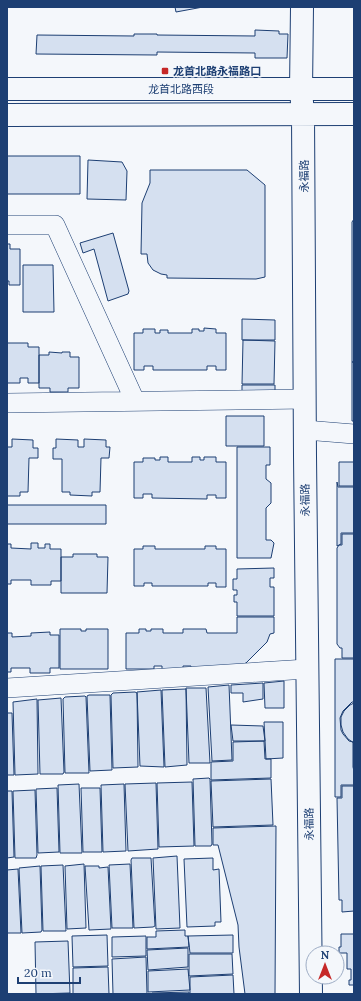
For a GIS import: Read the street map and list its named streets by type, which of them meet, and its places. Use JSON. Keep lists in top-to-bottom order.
{
  "streets": {
    "street": ["龙首北路西段", "永福路"]
  },
  "crossings": [
    ["龙首北路西段", "永福路"]
  ],
  "places": {
    "transit": ["龙首北路永福路口"]
  },
  "scale_bar": "20 m",
  "north": "top"
}
